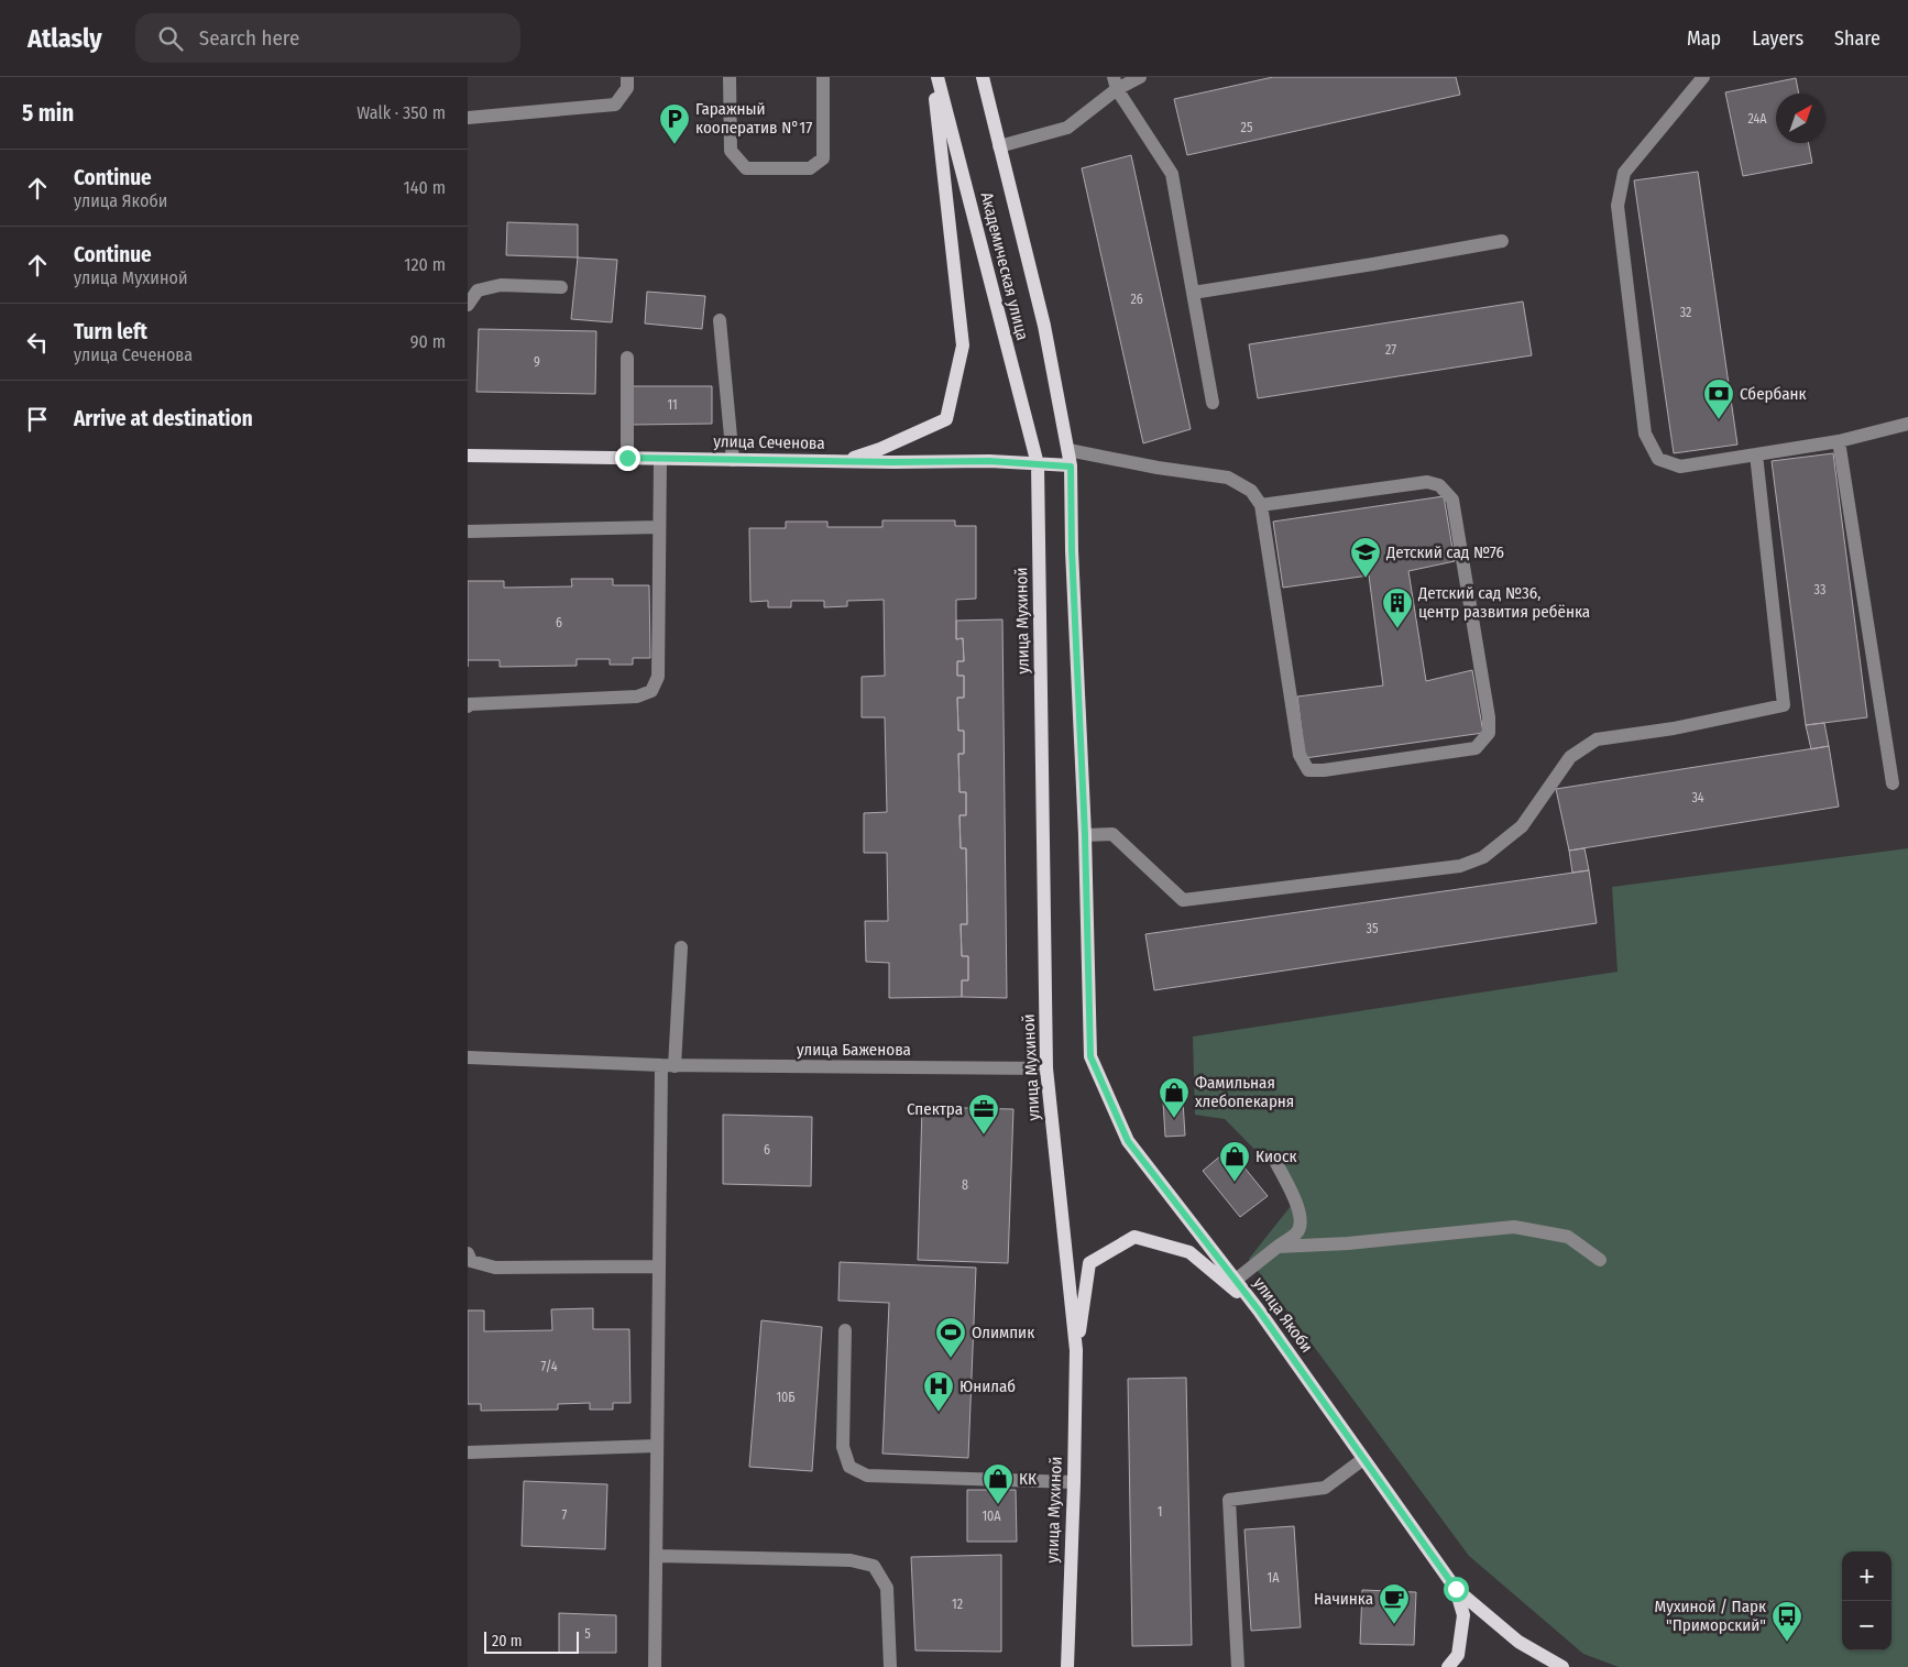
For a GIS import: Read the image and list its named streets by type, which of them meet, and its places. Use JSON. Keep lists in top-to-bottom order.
{
  "streets": {
    "main road": [
      "Академическая улица",
      "улица Сеченова",
      "улица Мухиной",
      "улица Якоби"
    ],
    "street": ["улица Баженова"]
  },
  "crossings": [
    ["Академическая улица", "улица Сеченова"],
    ["Академическая улица", "улица Мухиной"],
    ["улица Сеченова", "улица Мухиной"],
    ["улица Мухиной", "улица Баженова"]
  ],
  "places": {
    "parking": ["Гаражный кооператив N°17"],
    "bank": ["Сбербанк"],
    "school or university": ["Детский сад №76"],
    "building": ["Детский сад №36, центр развития ребёнка"],
    "shop": ["Фамильная хлебопекарня", "Киоск", "КК"],
    "office": ["Спектра"],
    "sports": ["Олимпик"],
    "hospital": ["Юнилаб"],
    "cafe": ["Начинка"],
    "bus stop": ["Мухиной / Парк \"Приморский\""]
  },
  "house_numbers": [
    "24А",
    "25",
    "26",
    "32",
    "27",
    "9",
    "11",
    "33",
    "6",
    "34",
    "35",
    "6",
    "8",
    "7/4",
    "10Б",
    "1",
    "7",
    "10А",
    "1А",
    "12",
    "5"
  ],
  "scale_bar": "20 m",
  "north": "top right",
  "page": {
    "header": "Atlasly",
    "search": "Search here",
    "nav": ["Map", "Layers", "Share"],
    "heading": ["5 min", "Walk · 350 m"],
    "list": [
      ["Continue", "улица Якоби", "140 m"],
      ["Continue", "улица Мухиной", "120 m"],
      ["Turn left", "улица Сеченова", "90 m"],
      "Arrive at destination"
    ],
    "map_buttons": ["+", "−"],
    "scale": "20 m"
  }
}
